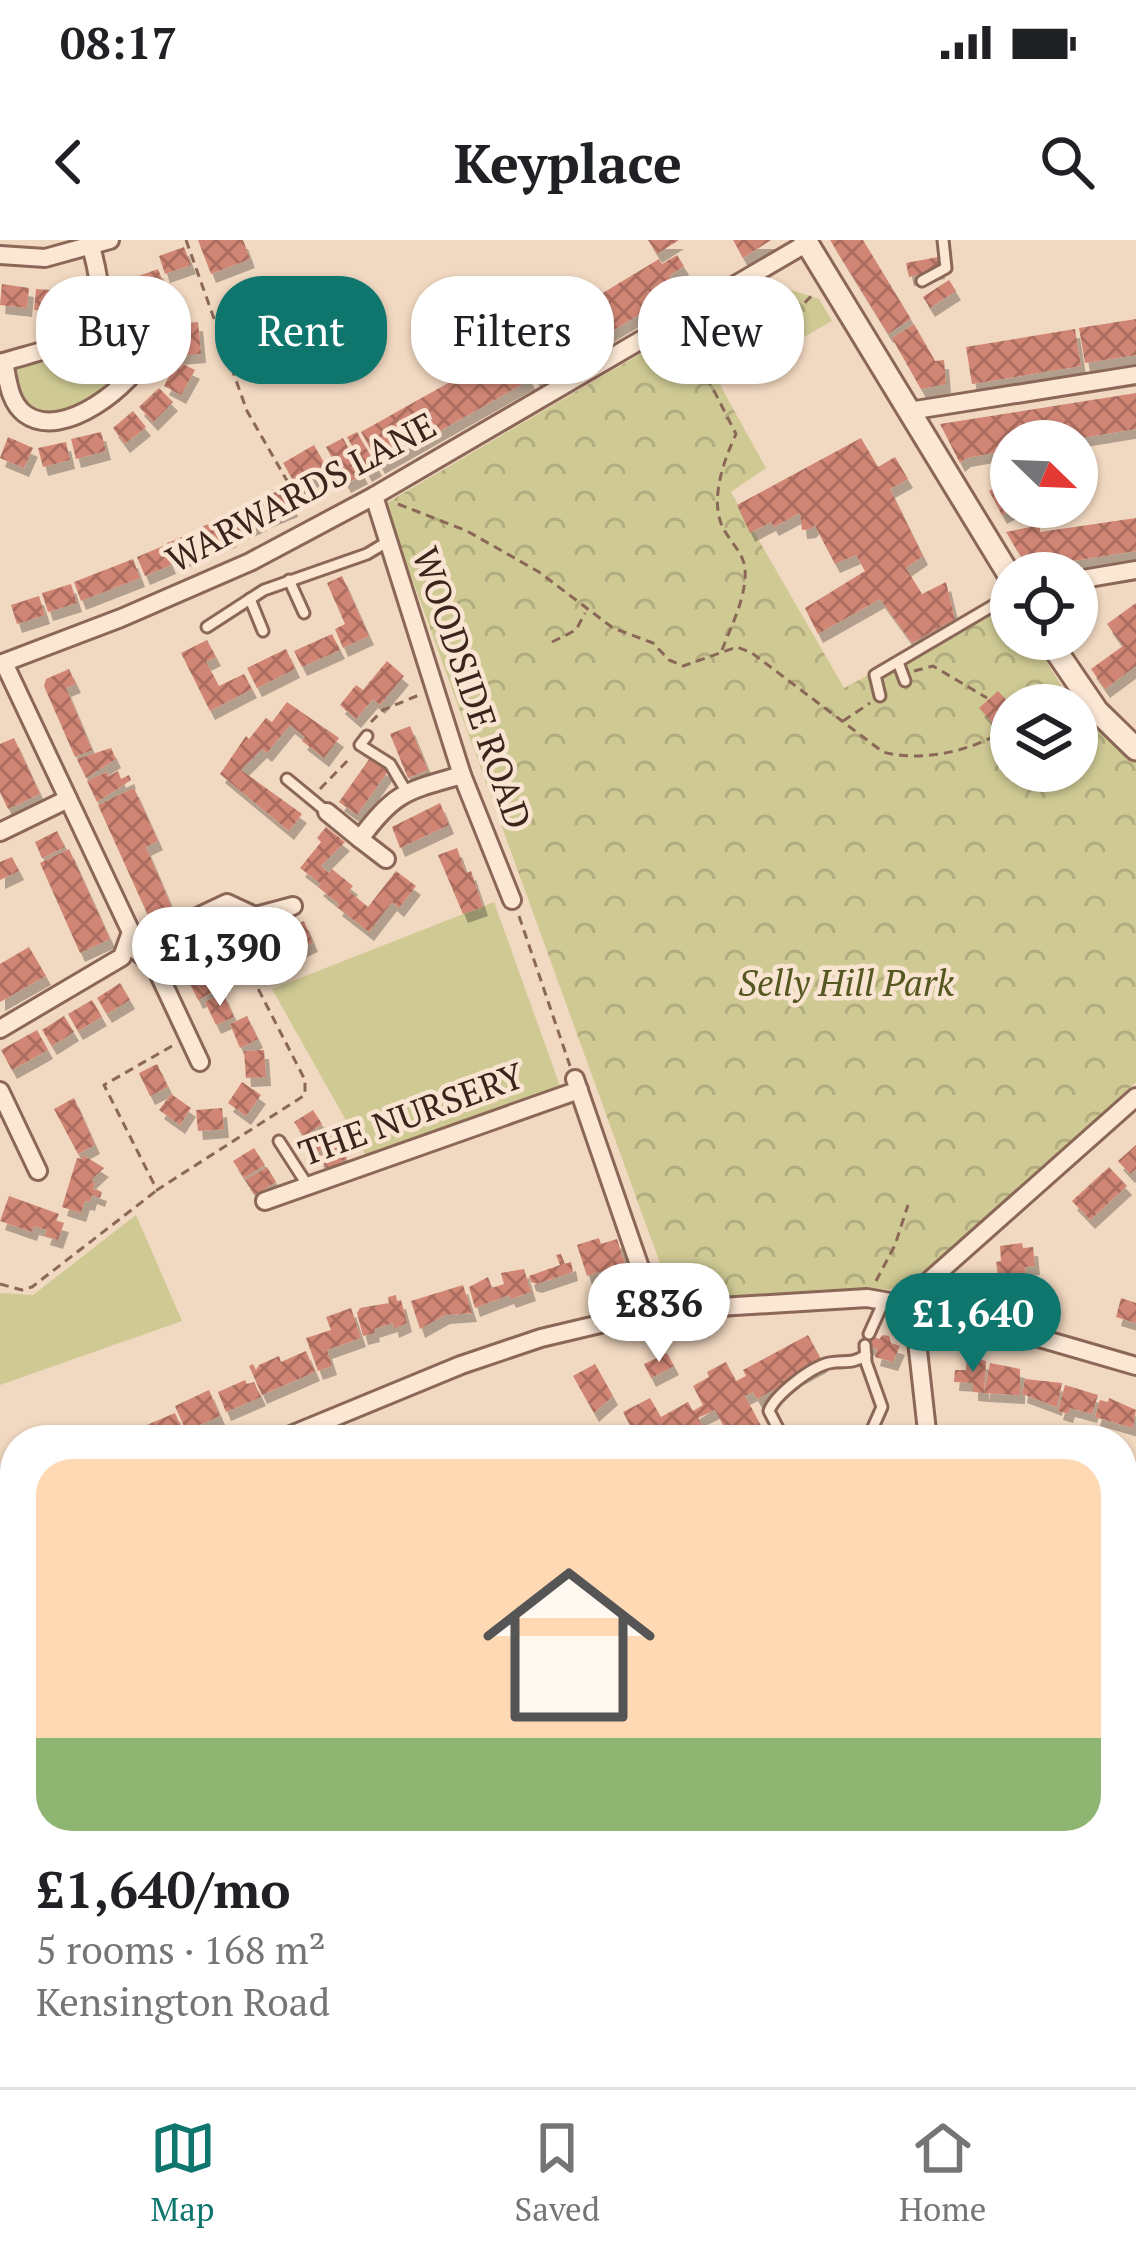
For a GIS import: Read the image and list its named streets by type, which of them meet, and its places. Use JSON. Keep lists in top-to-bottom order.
{
  "streets": {
    "street": ["WARWARDS LANE", "WOODSIDE ROAD", "THE NURSERY"]
  },
  "crossings": [
    ["WARWARDS LANE", "WOODSIDE ROAD"]
  ],
  "parks": ["Selly Hill Park"],
  "north": "bottom right",
  "page": {
    "status": "08:17",
    "header": "Keyplace",
    "chip": [
      "Buy",
      "Rent",
      "Filters",
      "New"
    ],
    "price": ["£1,390", "£836", "£1,640"],
    "list": [
      {
        "name": "£1,640/mo",
        "note": "5 rooms · 168 m² · Kensington Road"
      }
    ],
    "tabs": ["Map", "Saved", "Home"]
  }
}
